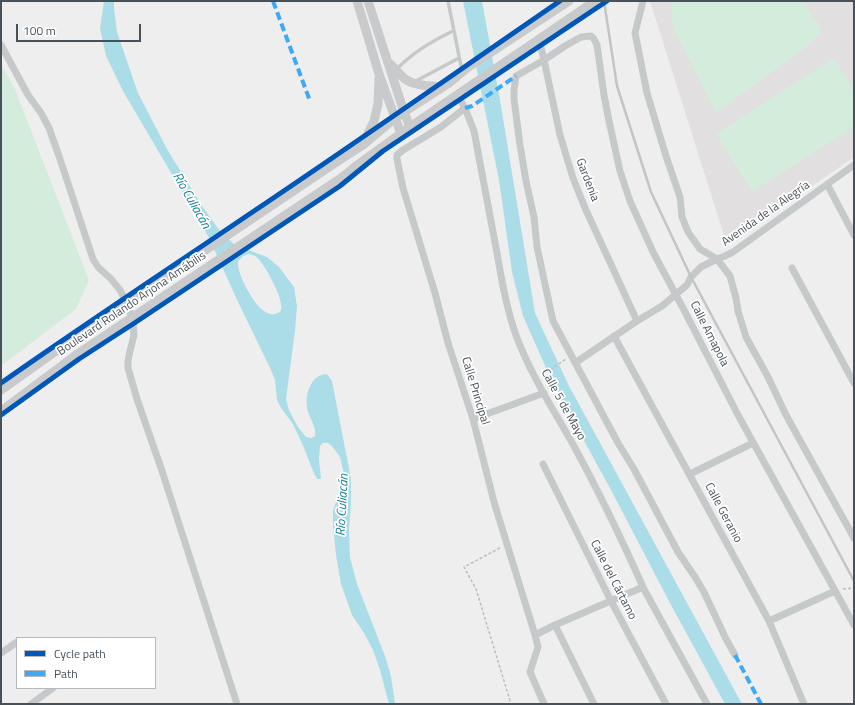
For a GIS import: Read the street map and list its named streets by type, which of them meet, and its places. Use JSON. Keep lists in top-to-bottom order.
{
  "streets": {
    "main road": ["Boulevard Rolando Arjona Amábilis"],
    "street": [
      "Gardenia",
      "Avenida de la Alegría",
      "Calle Amapola",
      "Calle Principal",
      "Calle 5 de Mayo",
      "Calle Geranio",
      "Calle del Cártamo"
    ]
  },
  "crossings": [
    ["Gardenia", "Avenida de la Alegría"],
    ["Gardenia", "Boulevard Rolando Arjona Amábilis"],
    ["Gardenia", "Calle Amapola"],
    ["Avenida de la Alegría", "Calle Amapola"],
    ["Avenida de la Alegría", "Calle Geranio"],
    ["Boulevard Rolando Arjona Amábilis", "Calle 5 de Mayo"],
    ["Calle Principal", "Calle 5 de Mayo"]
  ],
  "water": ["Río Culiacán"],
  "legend": ["Cycle path", "Path"],
  "scale_bar": "100 m"
}
